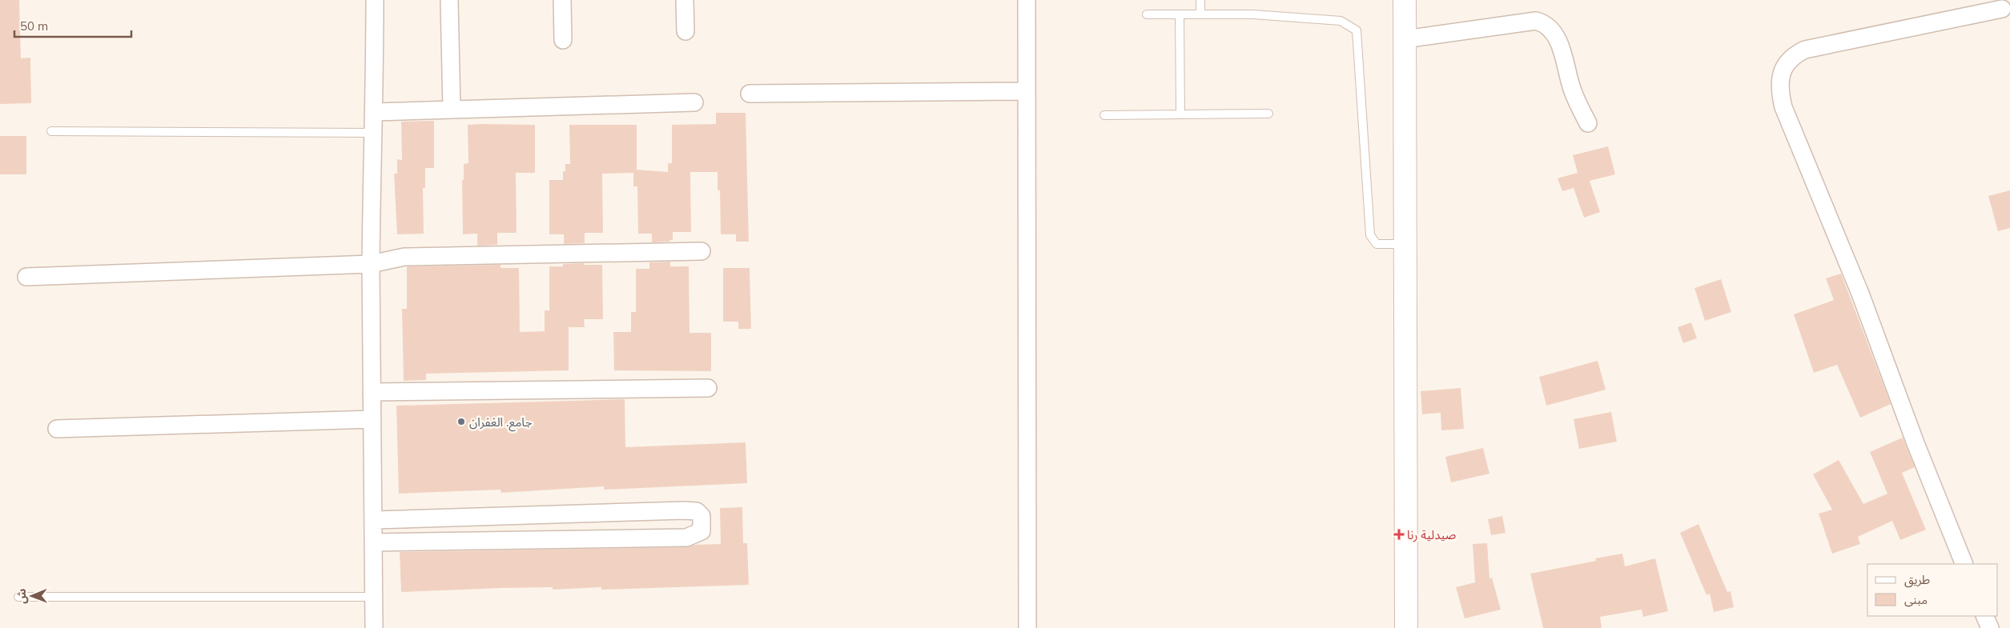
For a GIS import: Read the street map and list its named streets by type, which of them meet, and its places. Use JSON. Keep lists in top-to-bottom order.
{
  "places": {
    "other": ["جامع. الغفران"],
    "health": ["صيدلية رنا"]
  },
  "legend": ["طريق", "مبنى"],
  "scale_bar": "50 m",
  "north": "left"
}
